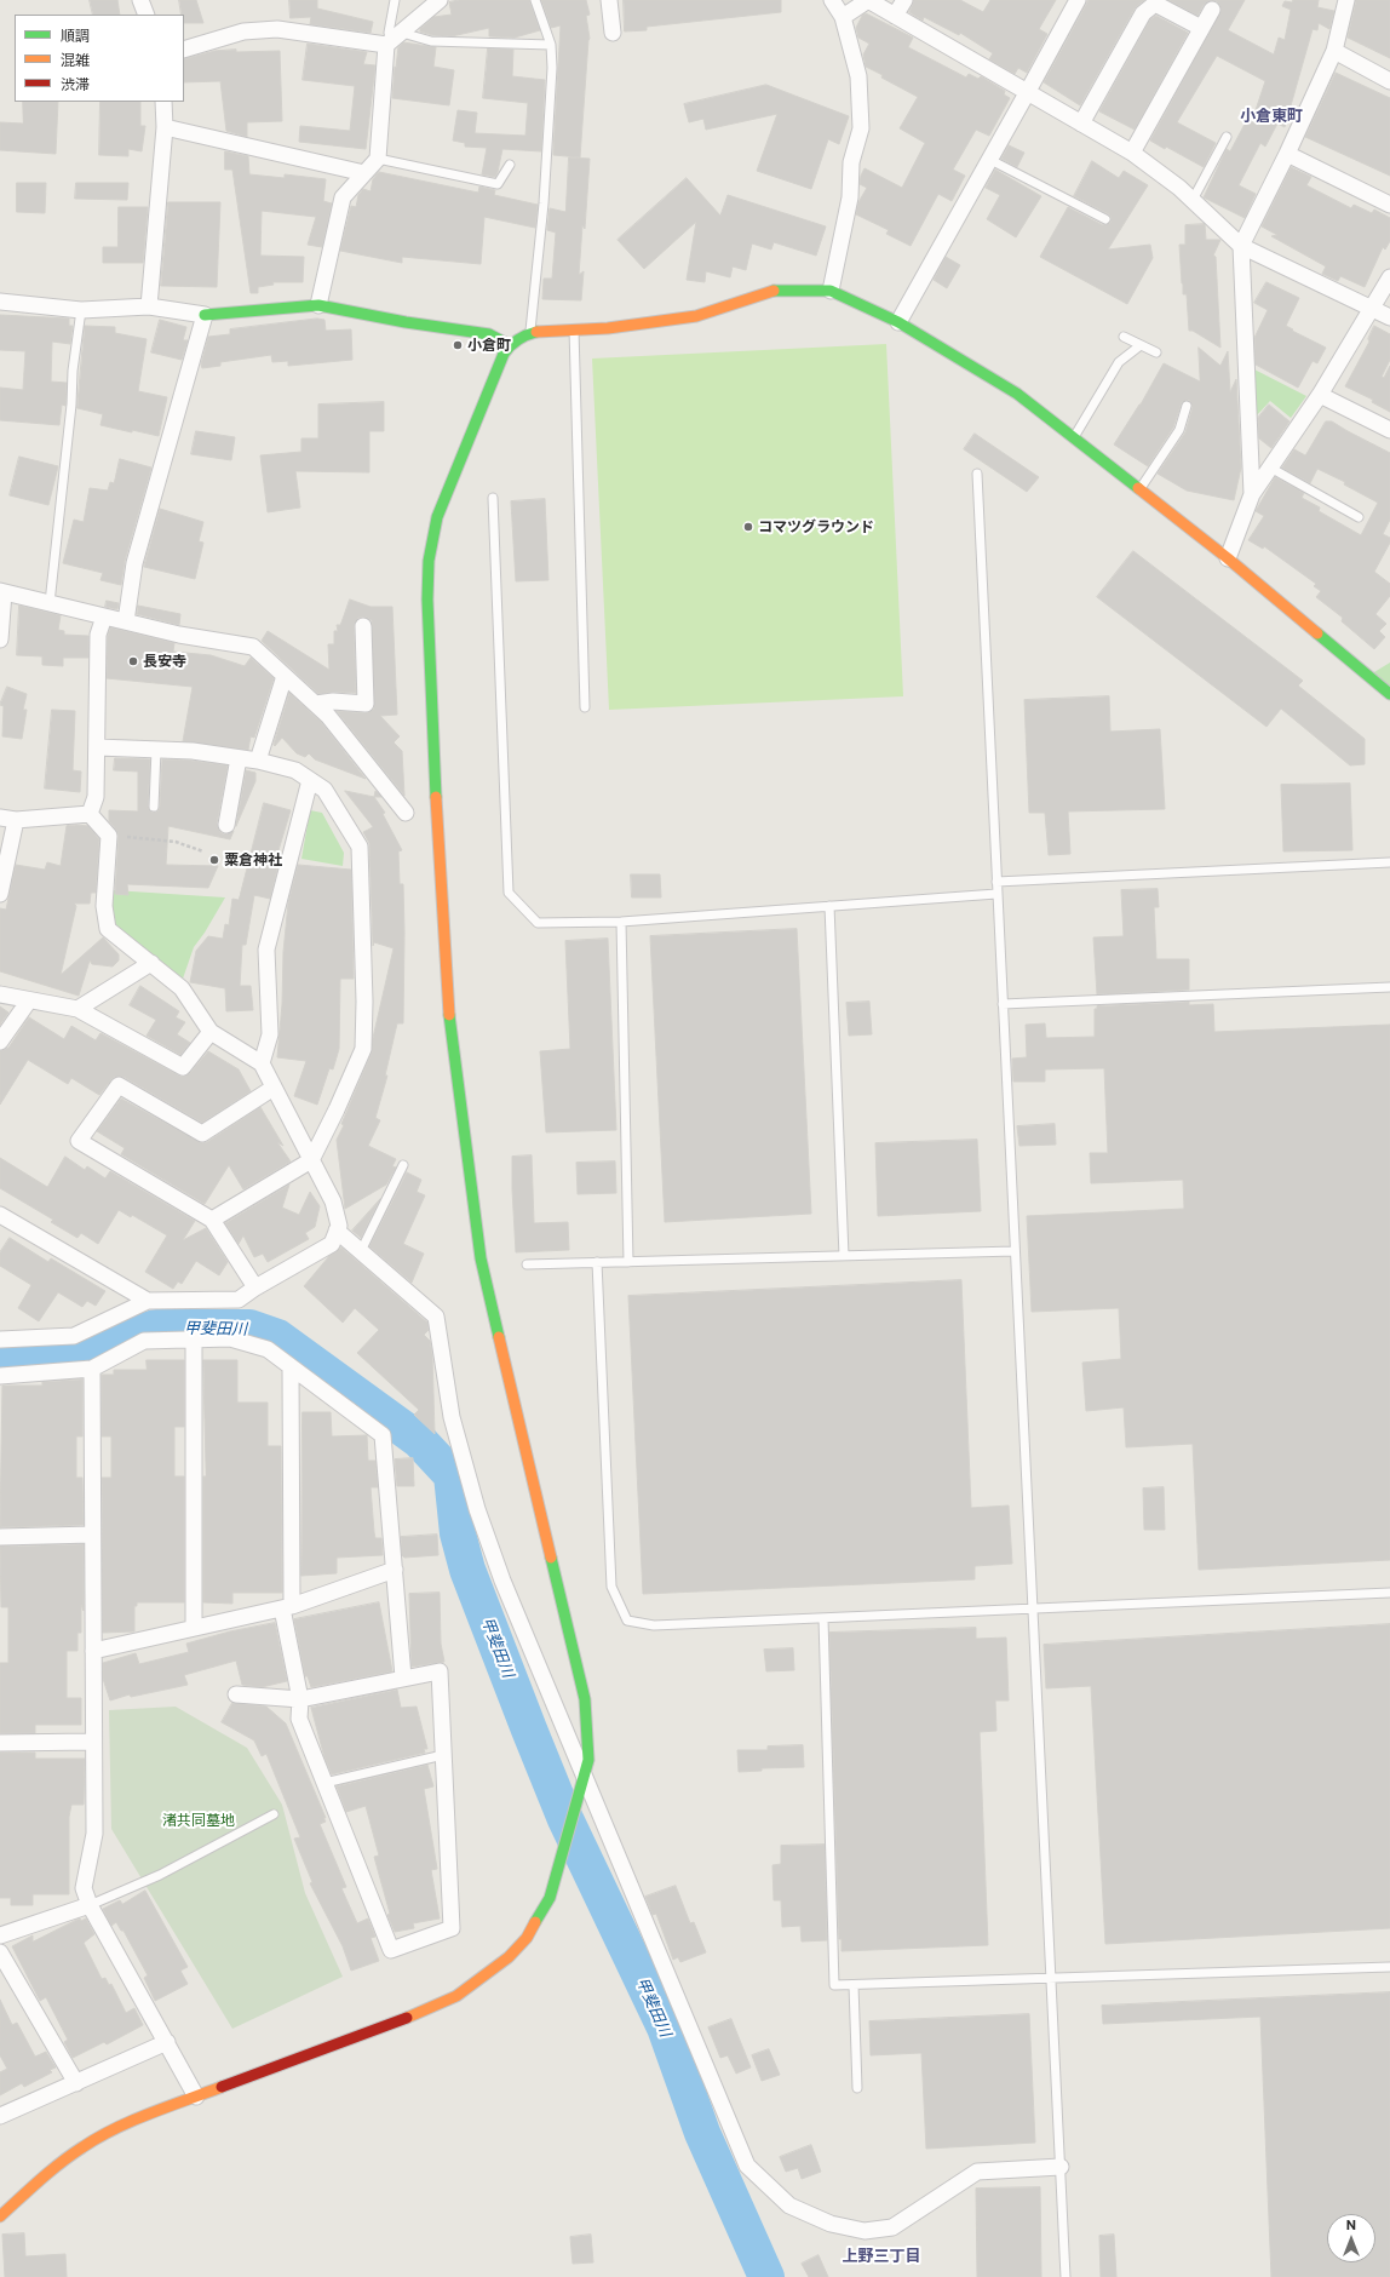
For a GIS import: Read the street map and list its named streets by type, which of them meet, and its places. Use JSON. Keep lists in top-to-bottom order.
{
  "districts": ["小倉東町", "上野三丁目"],
  "water": ["甲斐田川"],
  "parks": ["渚共同墓地"],
  "places": [
    "小倉町",
    "コマツグラウンド",
    "長安寺",
    "粟倉神社"
  ],
  "legend": ["順調", "混雑", "渋滞"],
  "north": "top"
}
